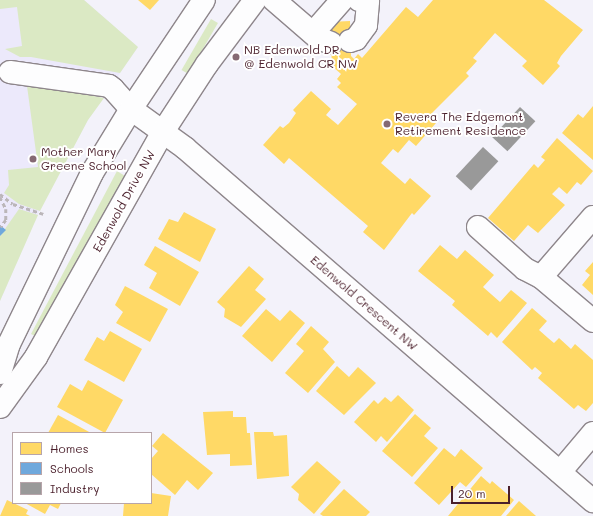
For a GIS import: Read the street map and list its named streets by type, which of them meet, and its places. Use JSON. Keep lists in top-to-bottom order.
{
  "streets": {
    "street": ["Edenwold Drive NW", "Edenwold Crescent NW"]
  },
  "crossings": [
    ["Edenwold Drive NW", "Edenwold Crescent NW"]
  ],
  "places": ["NB Edenwold DR @ Edenwold CR NW", "Revera The Edgemont Retirement Residence", "Mother Mary Greene School"],
  "legend": ["Homes", "Schools", "Industry"],
  "scale_bar": "20 m"
}
